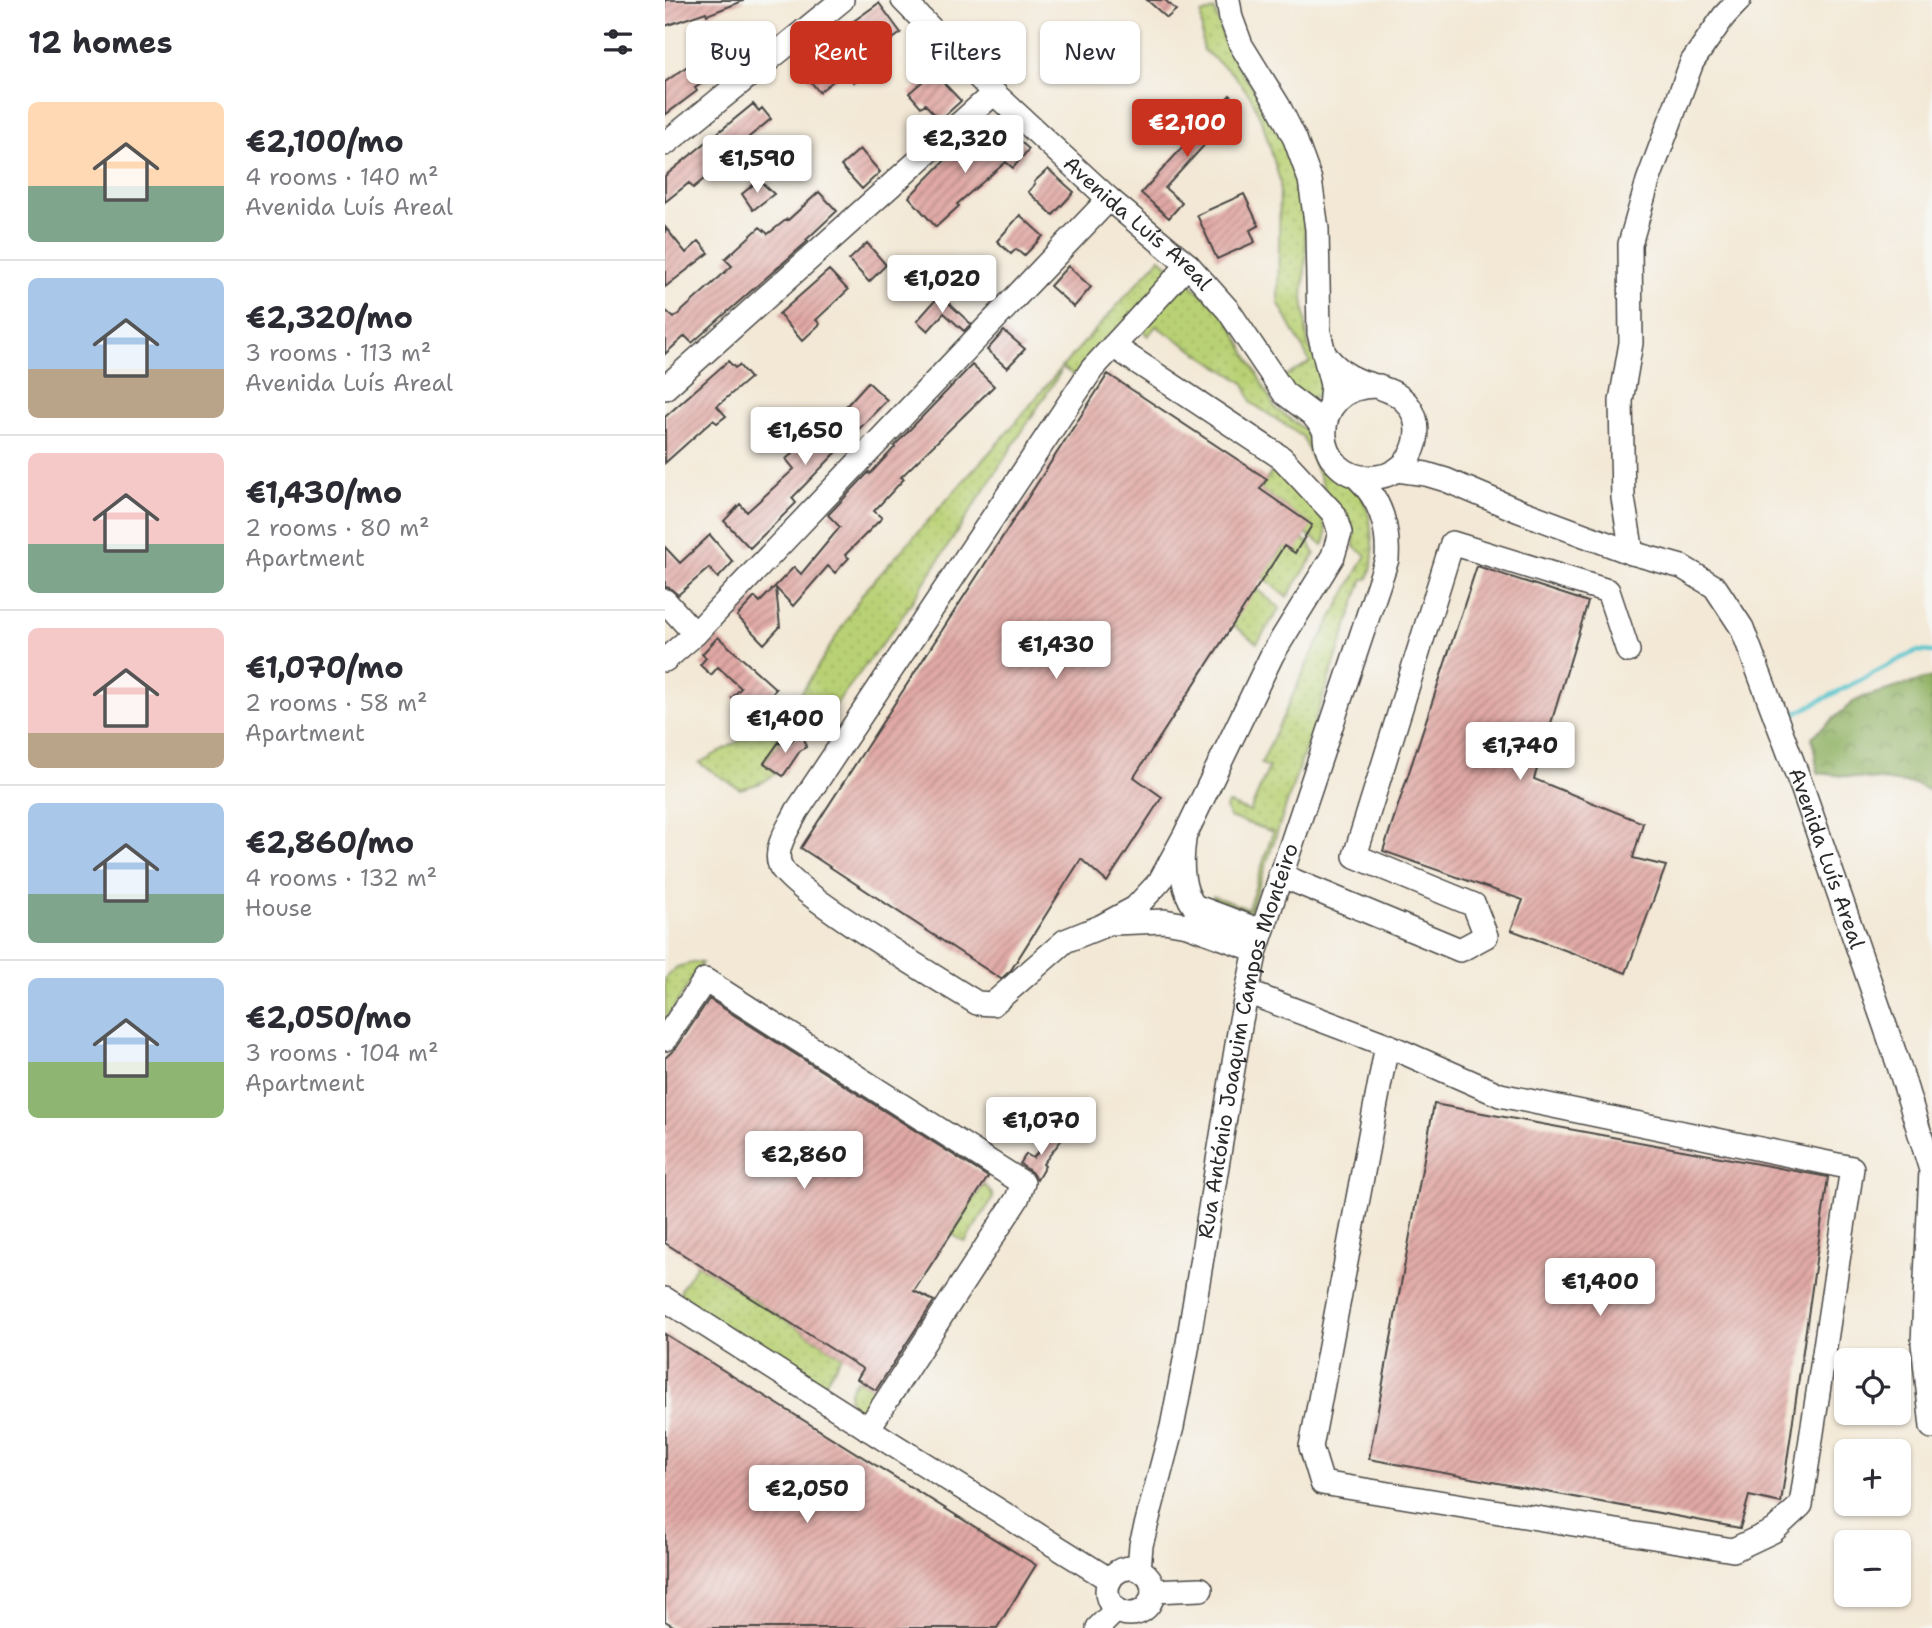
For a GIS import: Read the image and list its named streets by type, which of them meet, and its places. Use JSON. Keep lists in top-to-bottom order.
{
  "streets": {
    "street": ["Avenida Luís Areal", "Rua António Joaquim Campos Monteiro"]
  },
  "crossings": [
    ["Avenida Luís Areal", "Rua António Joaquim Campos Monteiro"]
  ],
  "page": {
    "heading": "12 homes",
    "chip": [
      "Buy",
      "Rent",
      "Filters",
      "New"
    ],
    "list": [
      {
        "name": "€2,100/mo",
        "note": "4 rooms · 140 m² · Avenida Luís Areal"
      },
      {
        "name": "€2,320/mo",
        "note": "3 rooms · 113 m² · Avenida Luís Areal"
      },
      {
        "name": "€1,430/mo",
        "note": "2 rooms · 80 m² · Apartment"
      },
      {
        "name": "€1,070/mo",
        "note": "2 rooms · 58 m² · Apartment"
      },
      {
        "name": "€2,860/mo",
        "note": "4 rooms · 132 m² · House"
      },
      {
        "name": "€2,050/mo",
        "note": "3 rooms · 104 m² · Apartment"
      }
    ],
    "price": [
      "€2,100",
      "€2,320",
      "€1,590",
      "€1,020",
      "€1,650",
      "€1,430",
      "€1,400",
      "€1,740",
      "€1,070",
      "€2,860",
      "€1,400",
      "€2,050"
    ],
    "map_buttons": ["+", "−"]
  }
}
